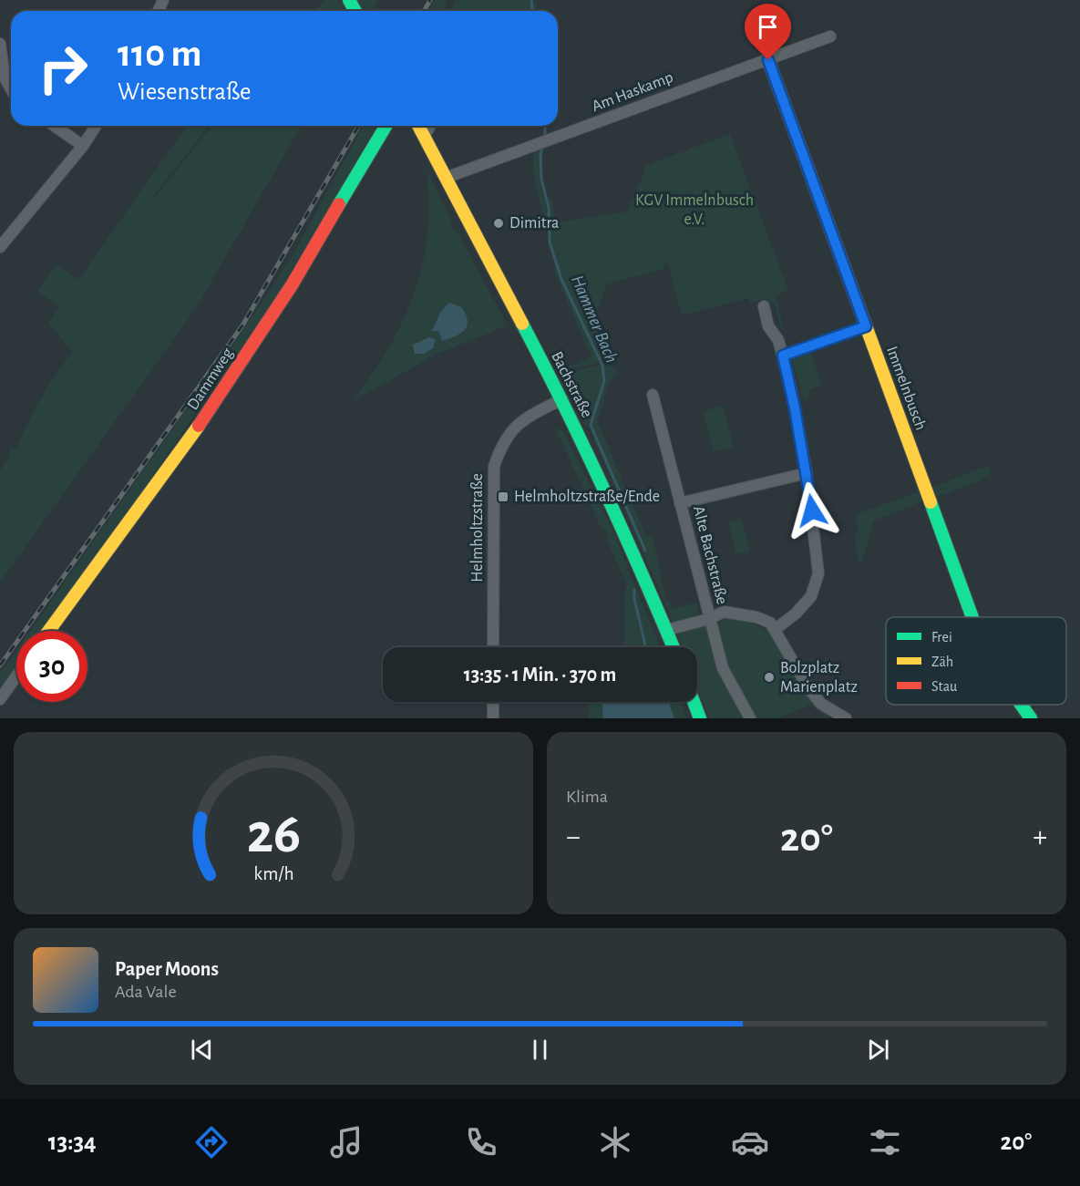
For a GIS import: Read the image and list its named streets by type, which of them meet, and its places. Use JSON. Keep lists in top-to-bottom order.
{
  "streets": {
    "street": [
      "Am Haskamp",
      "Dammweg",
      "Bachstraße",
      "Immelnbusch",
      "Helmholtzstraße",
      "Alte Bachstraße"
    ]
  },
  "crossings": [
    ["Am Haskamp", "Bachstraße"],
    ["Am Haskamp", "Immelnbusch"],
    ["Bachstraße", "Helmholtzstraße"]
  ],
  "water": ["Hammer Bach"],
  "parks": ["KGV Immelnbusch e.V."],
  "places": {
    "other": ["Dimitra", "Bolzplatz Marienplatz"],
    "transit": ["Helmholtzstraße/Ende"]
  },
  "legend": ["Frei", "Zäh", "Stau"],
  "page": {
    "turn": ["110 m", "Wiesenstraße"],
    "limit": "30",
    "trip": "13:35 · 1 Min. · 370 m",
    "tile": "Klima",
    "heat": ["−", "20°", "+"],
    "song": ["Paper Moons", "Ada Vale"],
    "tabs": ["13:34", "20°"],
    "gauge": ["26", "km/h"]
  }
}
